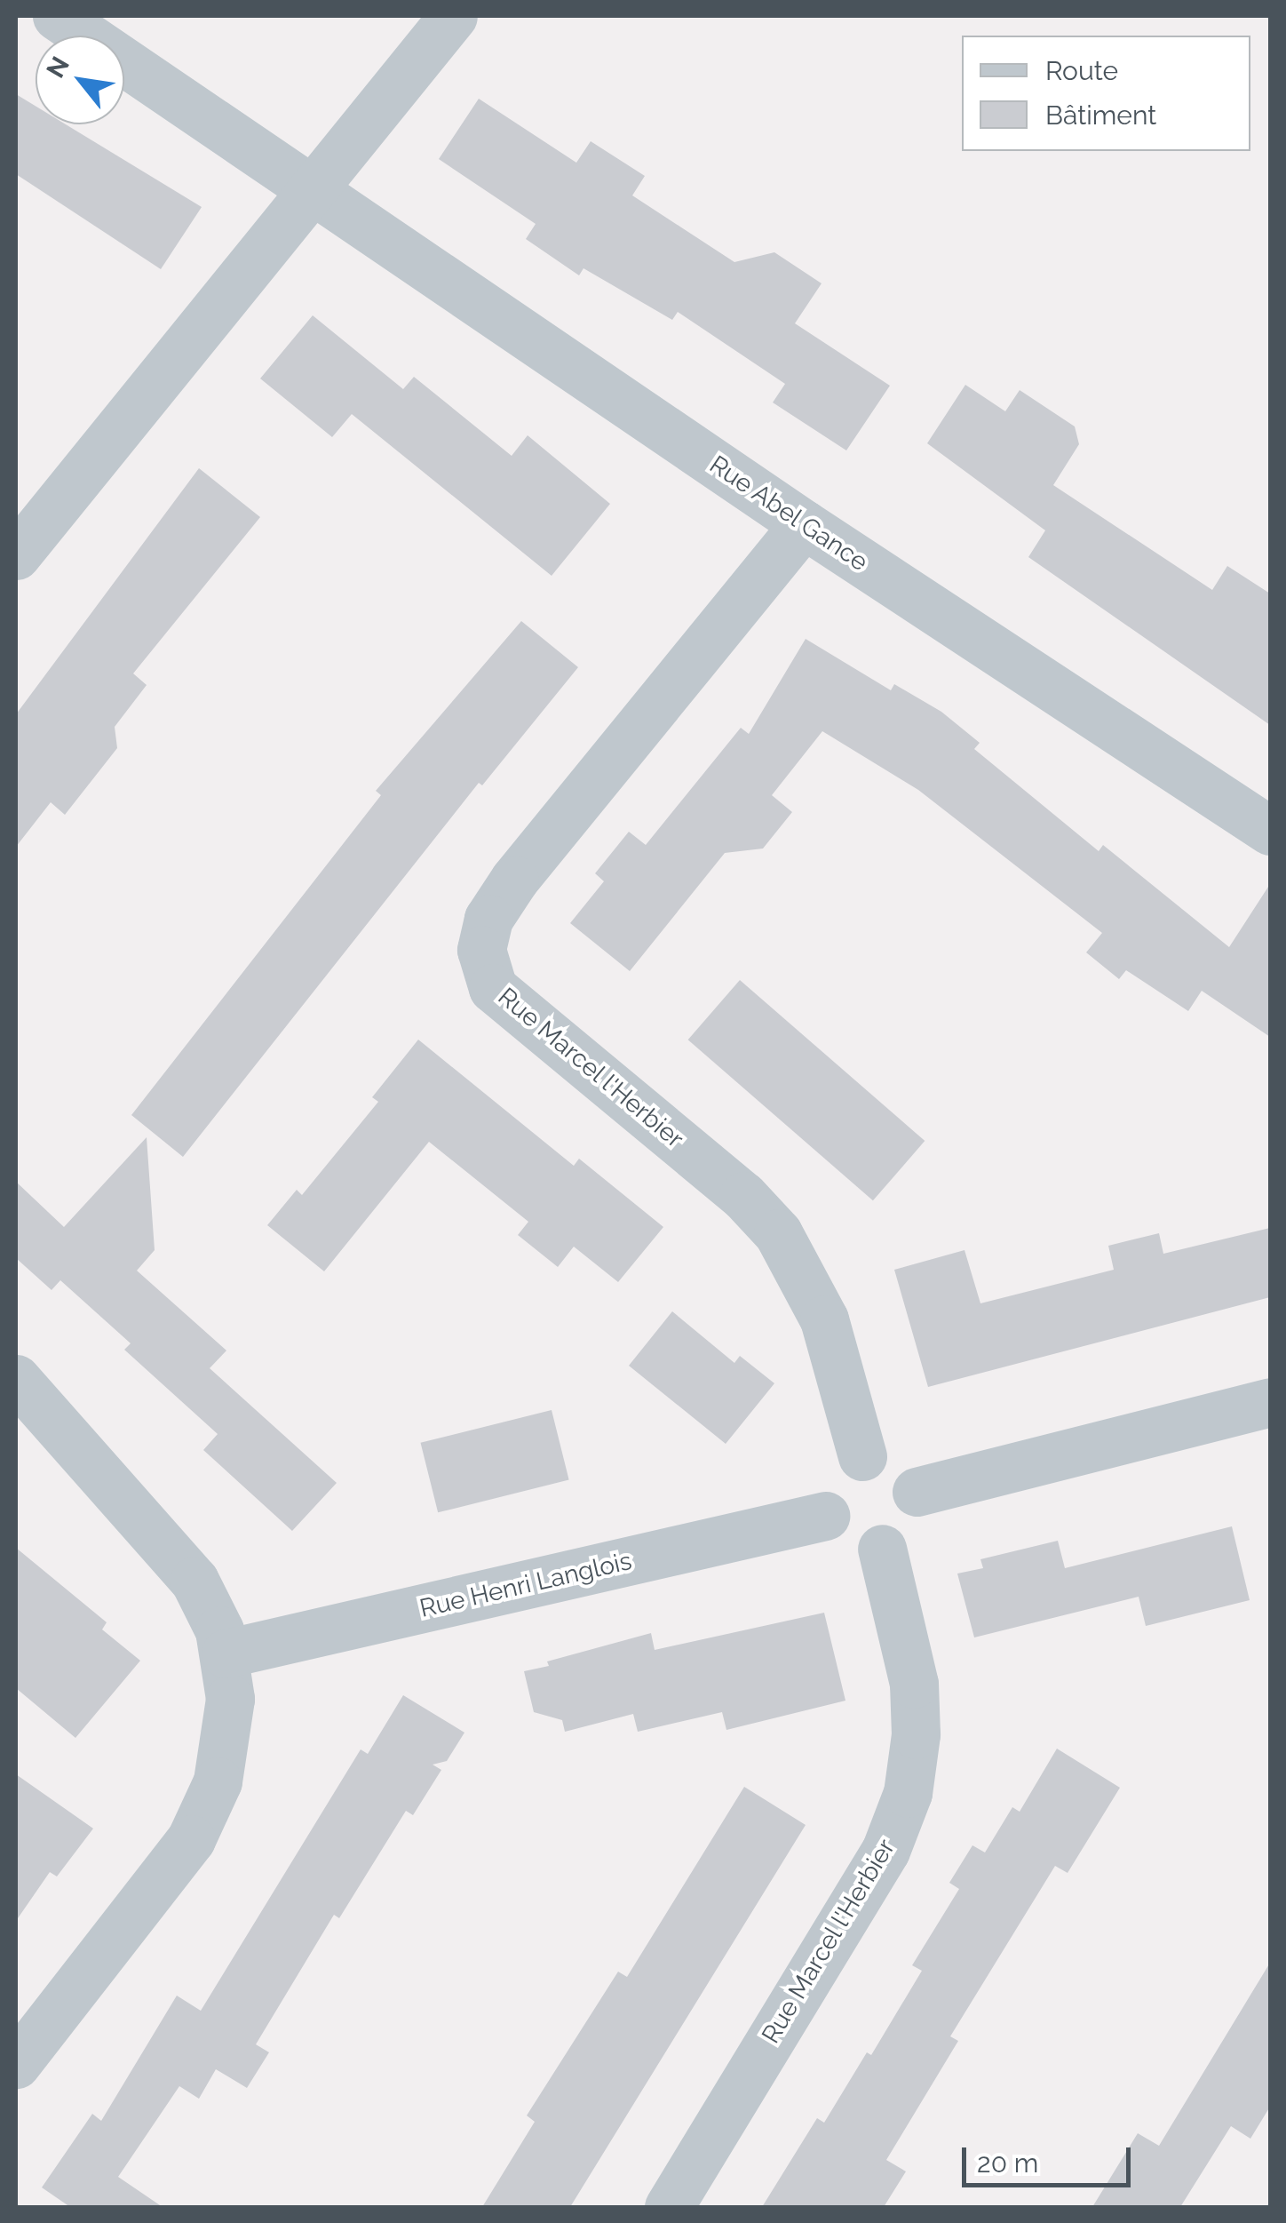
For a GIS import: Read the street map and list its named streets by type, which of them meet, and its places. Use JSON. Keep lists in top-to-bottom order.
{
  "streets": {
    "street": ["Rue Abel Gance", "Rue Marcel l'Herbier", "Rue Henri Langlois"]
  },
  "crossings": [
    ["Rue Abel Gance", "Rue Marcel l'Herbier"],
    ["Rue Marcel l'Herbier", "Rue Henri Langlois"]
  ],
  "legend": ["Route", "Bâtiment"],
  "scale_bar": "20 m",
  "north": "top left"
}
